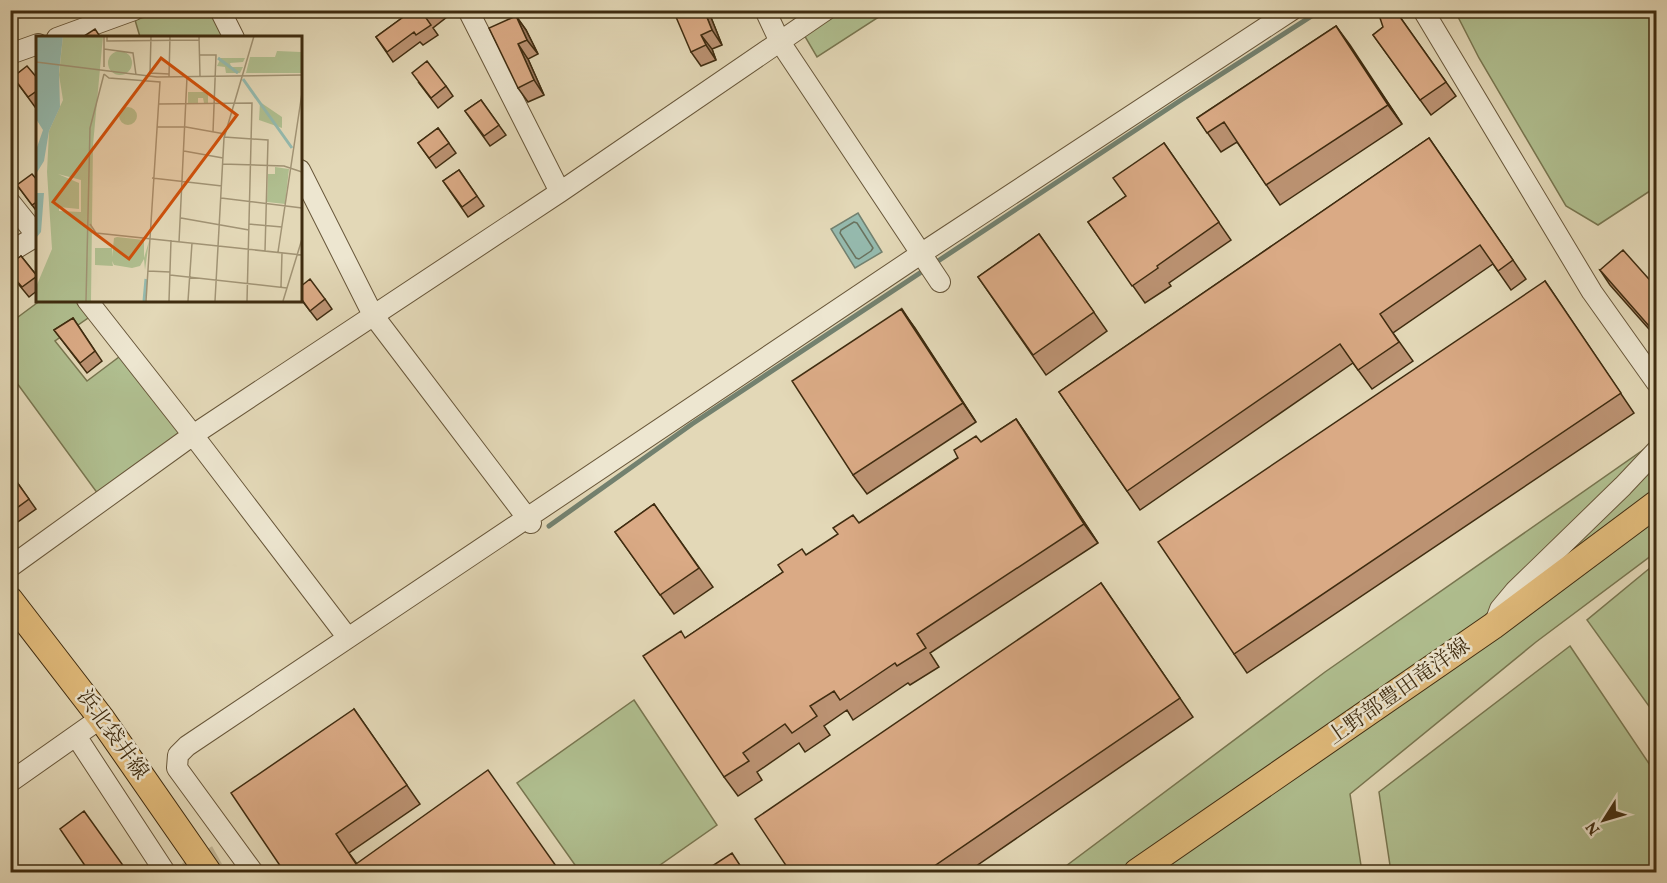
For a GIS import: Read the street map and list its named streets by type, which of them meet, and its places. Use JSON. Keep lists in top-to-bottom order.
{
  "streets": {
    "main road": ["上野部豊田竜洋線", "浜北袋井線"]
  },
  "north": "bottom left"
}
